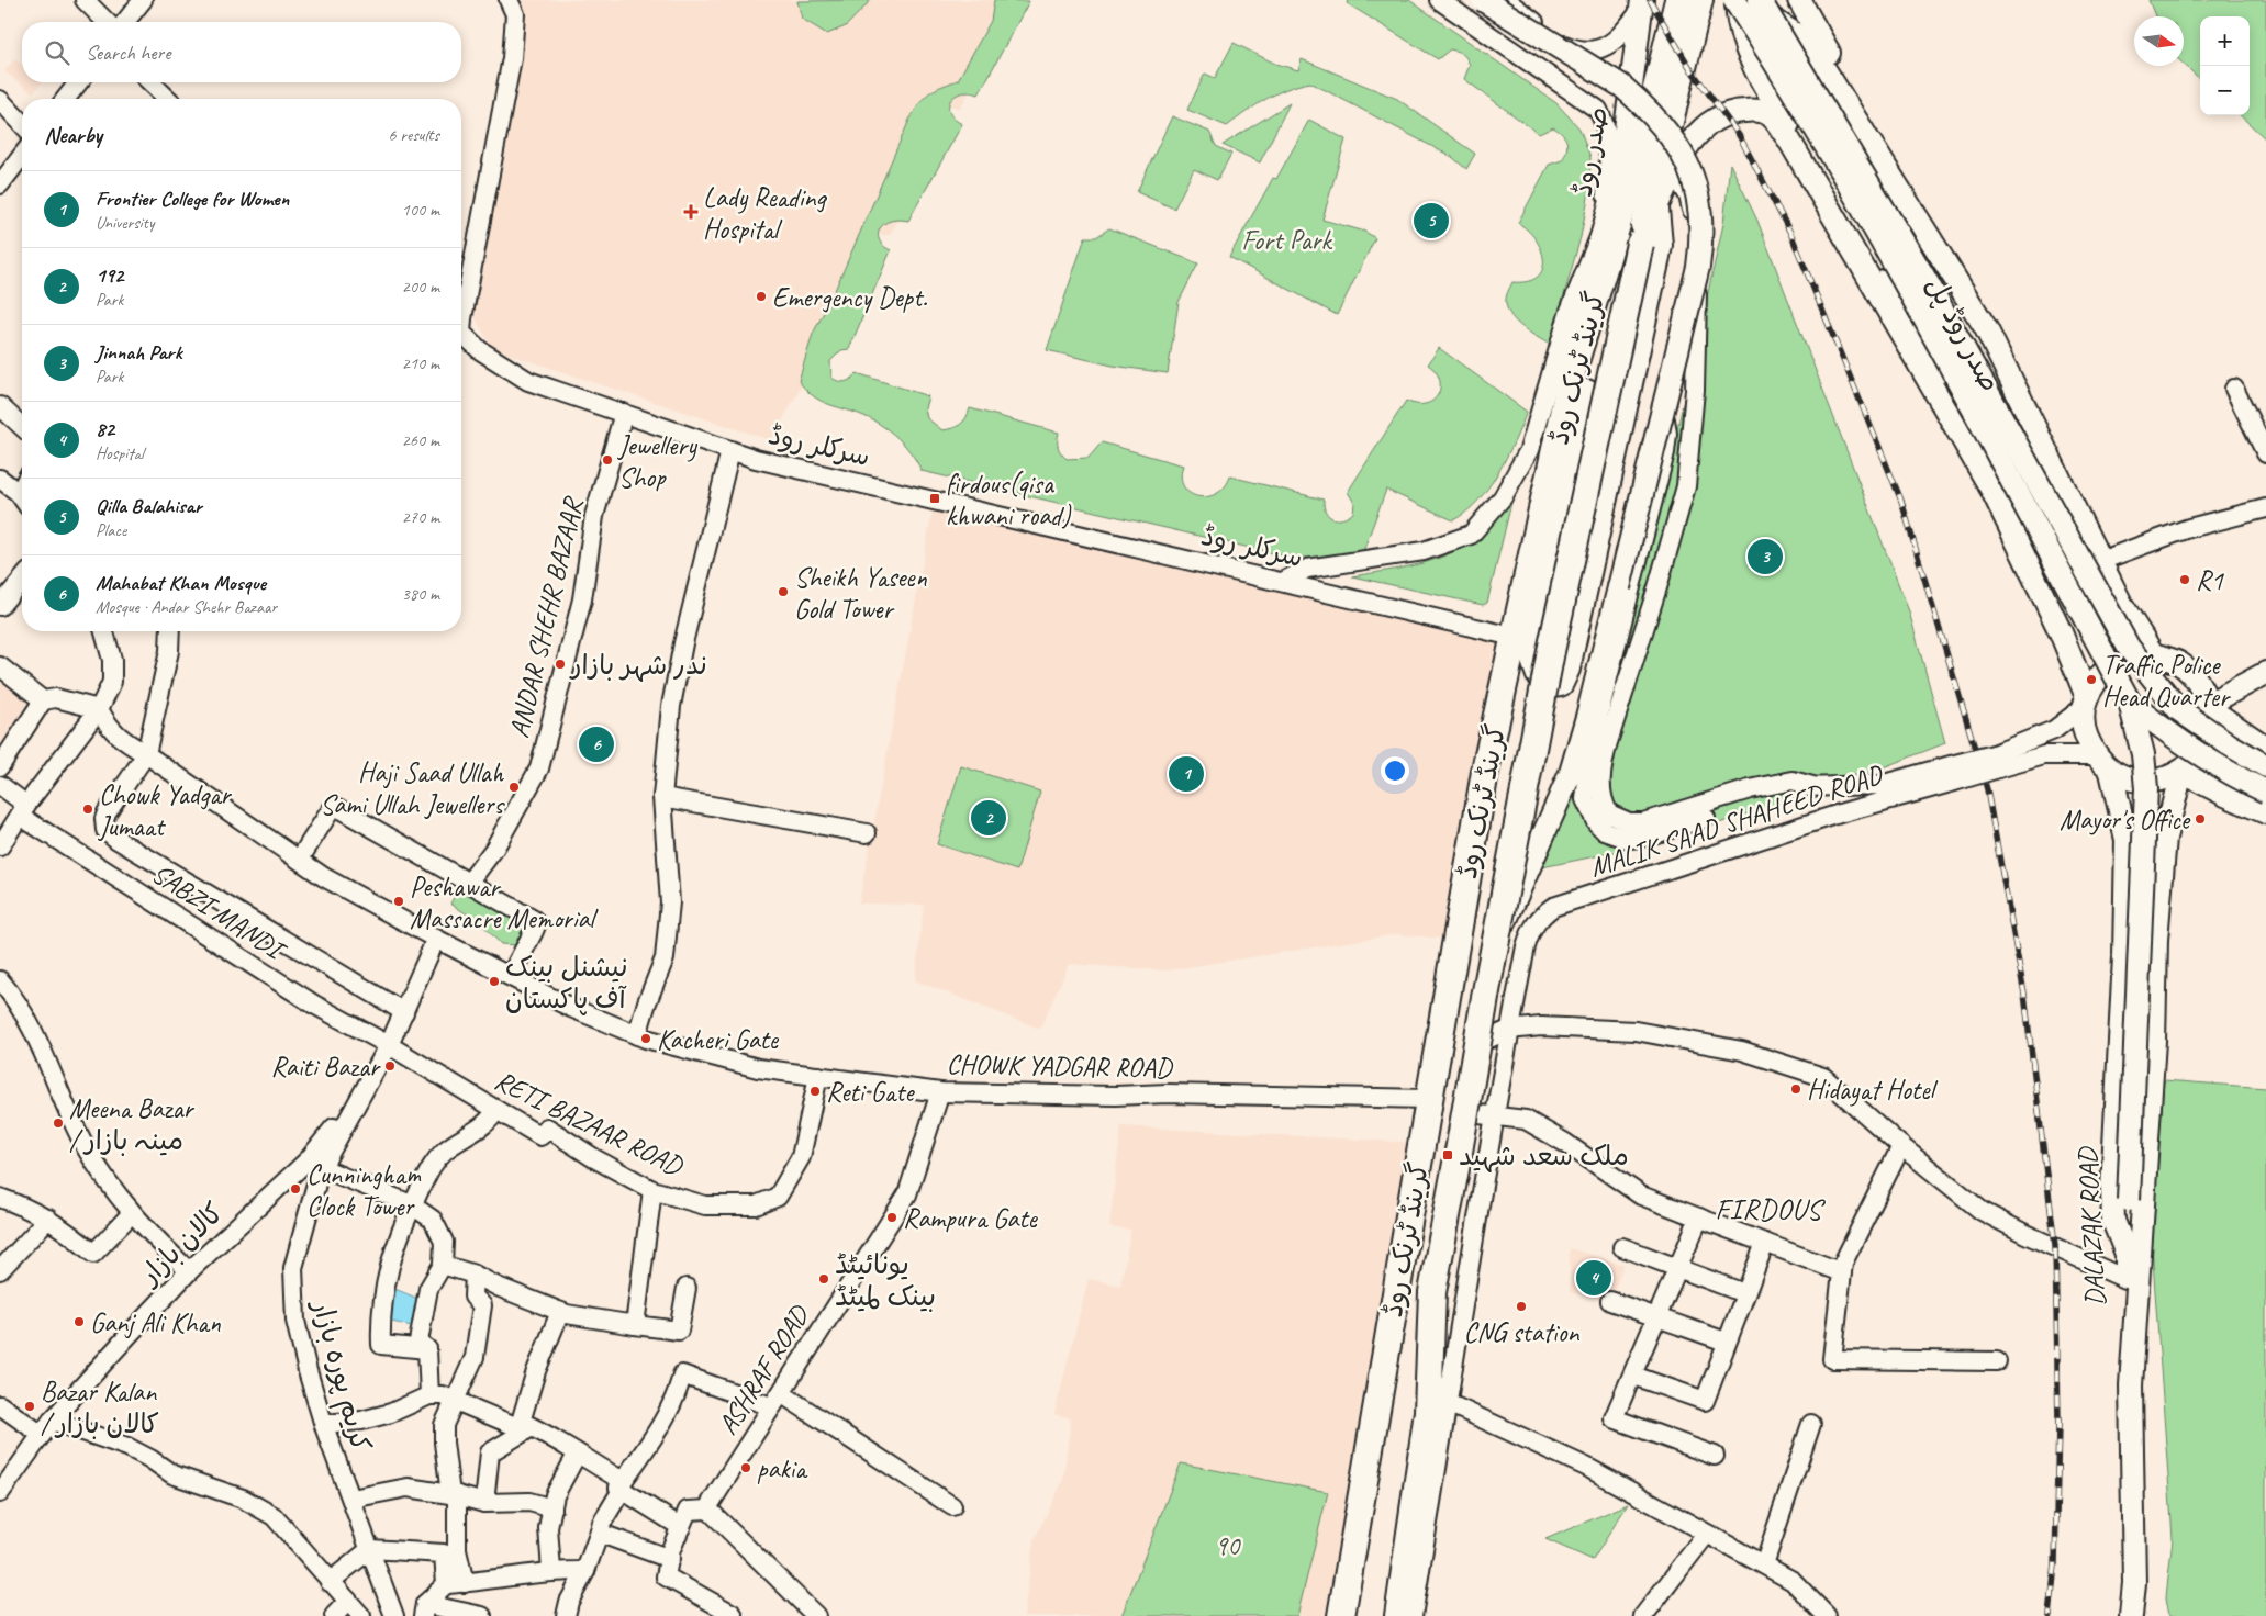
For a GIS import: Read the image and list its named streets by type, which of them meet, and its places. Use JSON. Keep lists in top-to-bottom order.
{
  "streets": {
    "highway": ["گرینڈ ٹرنک روڈ"],
    "main road": ["صدر روڈ", "صدر روڈ پل", "DALAZAK ROAD"],
    "street": [
      "سرکلر روڈ",
      "ANDAR SHEHR BAZAAR",
      "MALIK SAAD SHAHEED ROAD",
      "SABZI MANDI",
      "CHOWK YADGAR ROAD",
      "RETI BAZAAR ROAD",
      "کالان بازار",
      "ASHRAF ROAD",
      "کریم پورہ بازار"
    ]
  },
  "crossings": [
    ["صدر روڈ", "گرینڈ ٹرنک روڈ"],
    ["گرینڈ ٹرنک روڈ", "سرکلر روڈ"],
    ["گرینڈ ٹرنک روڈ", "CHOWK YADGAR ROAD"],
    ["سرکلر روڈ", "ANDAR SHEHR BAZAAR"],
    ["MALIK SAAD SHAHEED ROAD", "DALAZAK ROAD"],
    ["SABZI MANDI", "RETI BAZAAR ROAD"],
    ["SABZI MANDI", "کریم پورہ بازار"],
    ["CHOWK YADGAR ROAD", "RETI BAZAAR ROAD"],
    ["CHOWK YADGAR ROAD", "ASHRAF ROAD"],
    ["CHOWK YADGAR ROAD", "کریم پورہ بازار"],
    ["RETI BAZAAR ROAD", "کریم پورہ بازار"],
    ["کالان بازار", "کریم پورہ بازار"]
  ],
  "districts": ["FIRDOUS"],
  "parks": ["Fort Park", "90"],
  "places": {
    "health": ["Lady Reading Hospital"],
    "other": [
      "Emergency Dept.",
      "Jewellery Shop",
      "R1",
      "Sheikh Yaseen Gold Tower",
      "ندر شہر بازار",
      "Traffic Police Head Quarter",
      "Haji Saad Ullah Sami Ullah Jewellers",
      "Chowk Yadgar Jumaat",
      "Mayor's Office",
      "Peshawar Massacre Memorial",
      "نیشنل بینک آف پاکستان",
      "Kacheri Gate",
      "Raiti Bazar",
      "Hidayat Hotel",
      "Reti Gate",
      "Meena Bazar / مينہ بازار",
      "Cunningham Clock Tower",
      "Rampura Gate",
      "یونائیٹڈ بینک لمیٹڈ",
      "CNG station",
      "Ganj Ali Khan",
      "Bazar Kalan / کالان بازار",
      "pakia"
    ],
    "transit": ["firdous(qisa khwani road)", "ملک سعد شہید"]
  },
  "north": "right",
  "page": {
    "map_buttons": ["+", "−"],
    "search": "Search here",
    "heading": ["Nearby", "6 results"],
    "list": [
      {
        "mark": "1",
        "name": "Frontier College for Women",
        "note": "University",
        "value": "100 m"
      },
      {
        "mark": "2",
        "name": "192",
        "note": "Park",
        "value": "200 m"
      },
      {
        "mark": "3",
        "name": "Jinnah Park",
        "note": "Park",
        "value": "210 m"
      },
      {
        "mark": "4",
        "name": "82",
        "note": "Hospital",
        "value": "260 m"
      },
      {
        "mark": "5",
        "name": "Qilla Balahisar",
        "note": "Place",
        "value": "270 m"
      },
      {
        "mark": "6",
        "name": "Mahabat Khan Mosque",
        "note": "Mosque · Andar Shehr Bazaar",
        "value": "380 m"
      }
    ],
    "pins": [
      "5",
      "3",
      "6",
      "1",
      "2",
      "4"
    ]
  }
}
